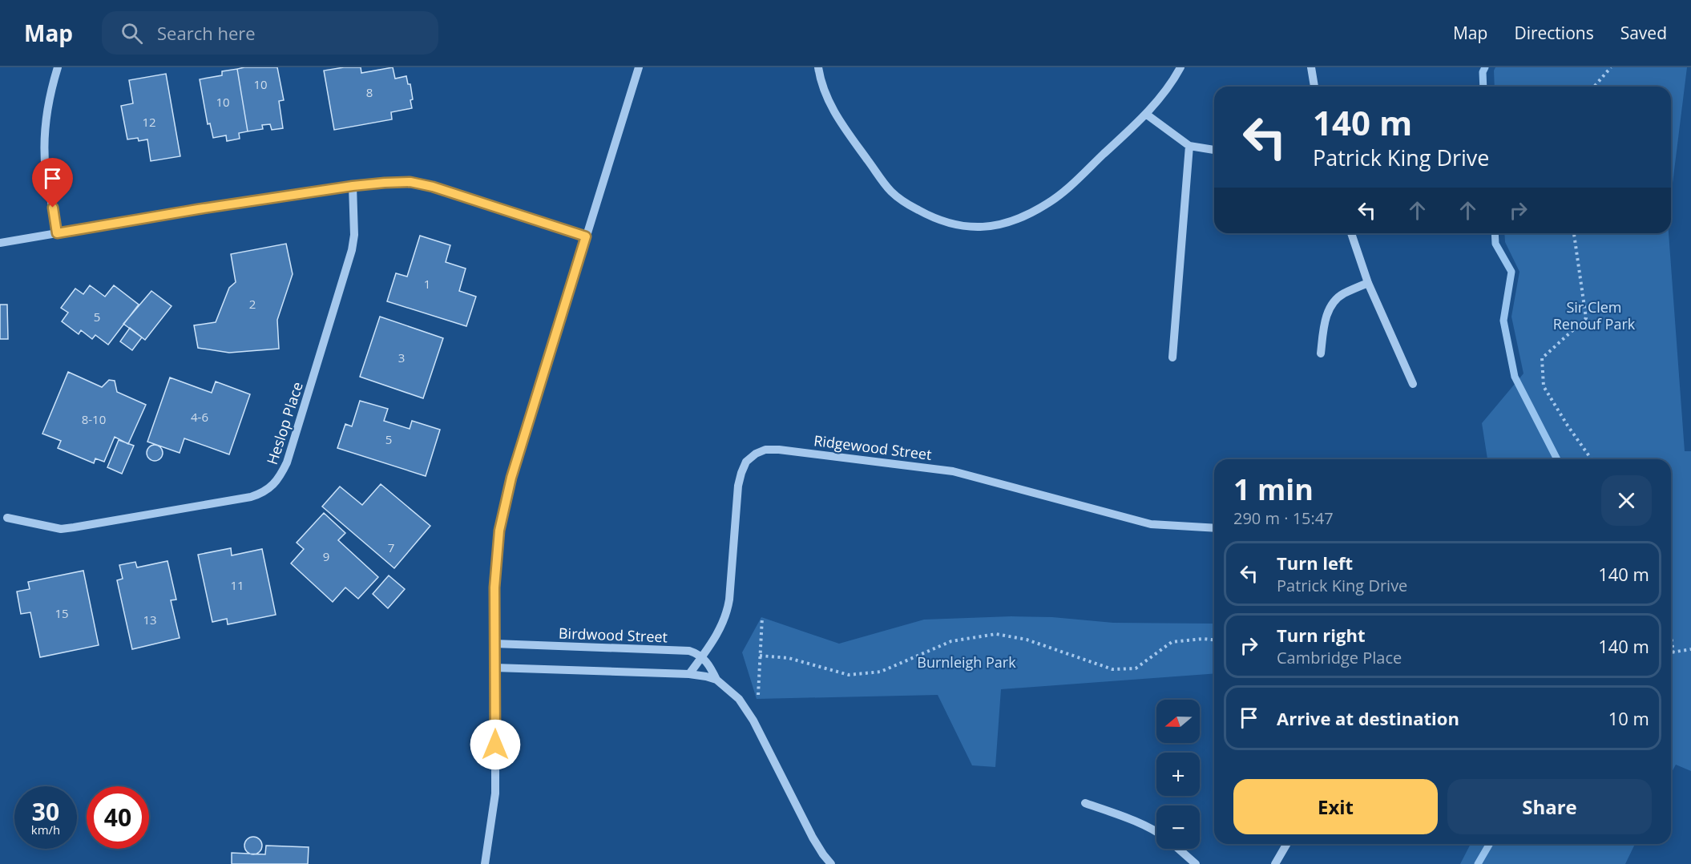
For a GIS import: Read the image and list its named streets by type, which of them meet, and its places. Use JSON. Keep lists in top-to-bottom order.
{
  "streets": {
    "street": ["Heslop Place", "Ridgewood Street", "Birdwood Street"]
  },
  "crossings": [
    ["Ridgewood Street", "Birdwood Street"]
  ],
  "parks": ["Sir Clem Renouf Park", "Burnleigh Park"],
  "house_numbers": [
    "10",
    "8",
    "10",
    "12",
    "1",
    "2",
    "5",
    "3",
    "4-6",
    "8-10",
    "5",
    "7",
    "9",
    "11",
    "15",
    "13"
  ],
  "north": "left",
  "page": {
    "header": "Map",
    "search": "Search here",
    "nav": ["Map", "Directions", "Saved"],
    "turn": ["140 m", "Patrick King Drive"],
    "heading": ["1 min", "290 m · 15:47"],
    "list": [
      {
        "name": "Turn left",
        "note": "Patrick King Drive",
        "value": "140 m"
      },
      {
        "name": "Turn right",
        "note": "Cambridge Place",
        "value": "140 m"
      },
      {
        "name": "Arrive at destination",
        "value": "10 m"
      }
    ],
    "map_buttons": ["+", "−"],
    "buttons": ["Exit", "Share"],
    "speed": "30 km/h",
    "limit": "40"
  }
}
